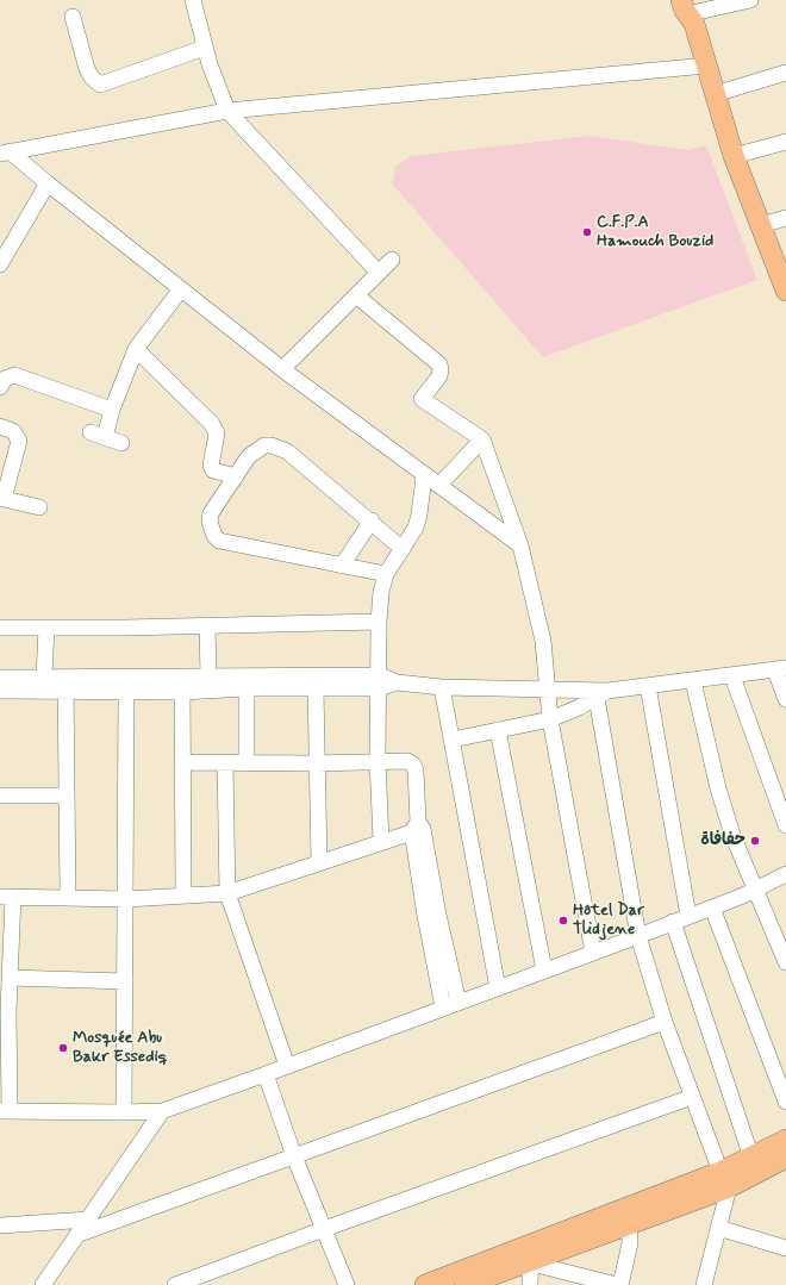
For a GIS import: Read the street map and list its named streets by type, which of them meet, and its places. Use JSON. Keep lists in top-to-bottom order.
{
  "places": [
    "C.F.P.A Hamouch Bouzid",
    "حفافاة",
    "Hôtel Dar Tlidjene",
    "Mosquée Abu Bakr Essediq"
  ]
}
